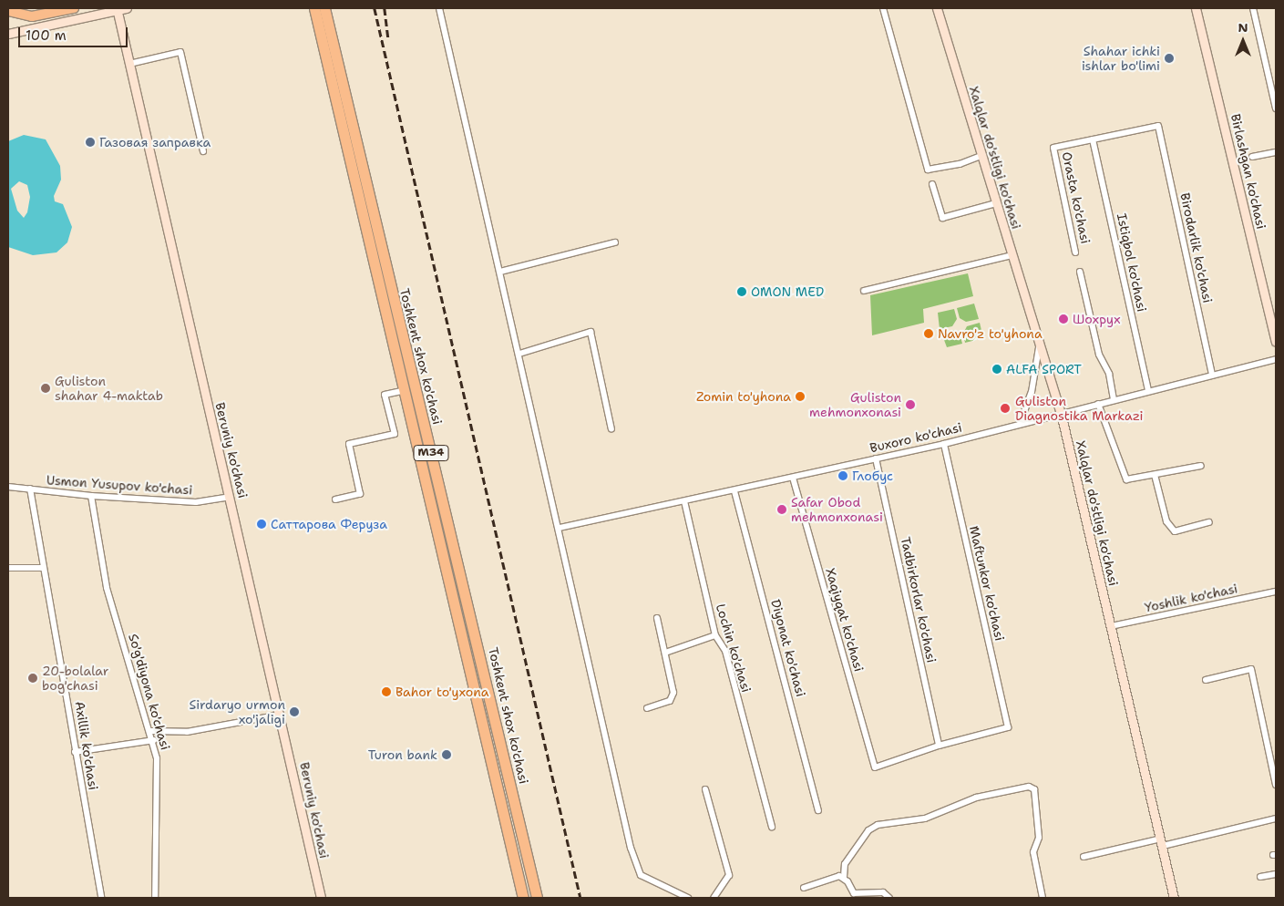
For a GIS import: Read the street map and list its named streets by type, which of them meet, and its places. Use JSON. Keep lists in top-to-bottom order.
{
  "streets": {
    "highway": ["Toshkent shox ko'chasi", "M34"],
    "street": [
      "Xalqlar do'stligi ko'chasi",
      "Birlashgan ko'chasi",
      "Orasta ko'chasi",
      "Birodarlik ko'chasi",
      "Istiqbol ko'chasi",
      "Buxoro ko'chasi",
      "Beruniy ko'chasi",
      "Usmon Yusupov ko'chasi",
      "Maftunkor ko'chasi",
      "Yoshlik ko'chasi",
      "Tadbirkorlar ko'chasi",
      "Xaqiyqat ko'chasi",
      "Lochin ko'chasi",
      "Diyonat ko'chasi",
      "So'g'diyona ko'chasi",
      "Axillik ko'chasi"
    ]
  },
  "crossings": [
    ["Xalqlar do'stligi ko'chasi", "Buxoro ko'chasi"],
    ["Xalqlar do'stligi ko'chasi", "Yoshlik ko'chasi"],
    ["Orasta ko'chasi", "Birodarlik ko'chasi"],
    ["Orasta ko'chasi", "Istiqbol ko'chasi"],
    ["Birodarlik ko'chasi", "Istiqbol ko'chasi"],
    ["Birodarlik ko'chasi", "Buxoro ko'chasi"],
    ["Istiqbol ko'chasi", "Buxoro ko'chasi"],
    ["Buxoro ko'chasi", "Maftunkor ko'chasi"],
    ["Buxoro ko'chasi", "Tadbirkorlar ko'chasi"],
    ["Buxoro ko'chasi", "Xaqiyqat ko'chasi"],
    ["Buxoro ko'chasi", "Lochin ko'chasi"],
    ["Buxoro ko'chasi", "Diyonat ko'chasi"],
    ["Beruniy ko'chasi", "Usmon Yusupov ko'chasi"],
    ["Usmon Yusupov ko'chasi", "So'g'diyona ko'chasi"],
    ["Usmon Yusupov ko'chasi", "Axillik ko'chasi"],
    ["Maftunkor ko'chasi", "Tadbirkorlar ko'chasi"],
    ["Maftunkor ko'chasi", "Xaqiyqat ko'chasi"],
    ["Tadbirkorlar ko'chasi", "Xaqiyqat ko'chasi"]
  ],
  "places": [
    "Shahar ichki ishlar bo'limi",
    "Газовая заправка",
    "OMON MED",
    "Шохрух",
    "Navro'z to'yhona",
    "ALFA SPORT",
    "Guliston shahar 4-maktab",
    "Zomin to'yhona",
    "Guliston mehmonxonasi",
    "Guliston Diagnostika Markazi",
    "Глобус",
    "Safar Obod mehmonxonasi",
    "Саттарова Феруза",
    "20-bolalar bog'chasi",
    "Bahor to'yxona",
    "Sirdaryo urmon xo'jaligi",
    "Turon bank"
  ],
  "scale_bar": "100 m",
  "north": "top"
}
